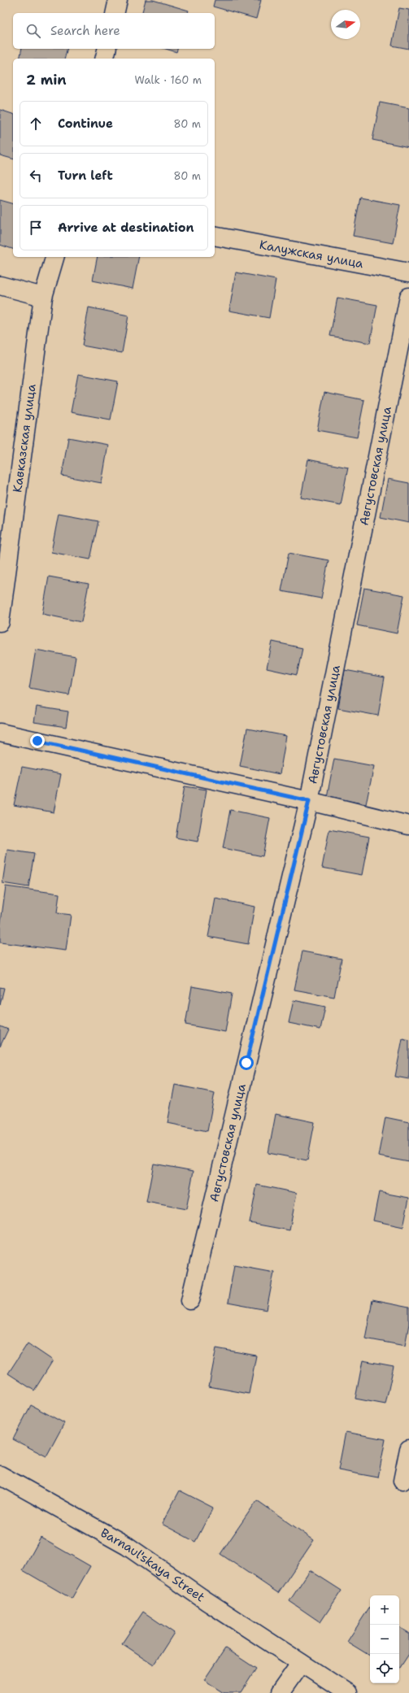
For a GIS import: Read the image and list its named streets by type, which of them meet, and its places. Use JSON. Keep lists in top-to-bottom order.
{
  "streets": {
    "street": [
      "Калужская улица",
      "Кавказская улица",
      "Августовская улица",
      "Barnaul'skaya Street"
    ]
  },
  "north": "right",
  "page": {
    "search": "Search here",
    "heading": ["2 min", "Walk · 160 m"],
    "list": [
      ["Continue", "80 m"],
      ["Turn left", "80 m"],
      "Arrive at destination"
    ],
    "map_buttons": ["+", "−"]
  }
}
